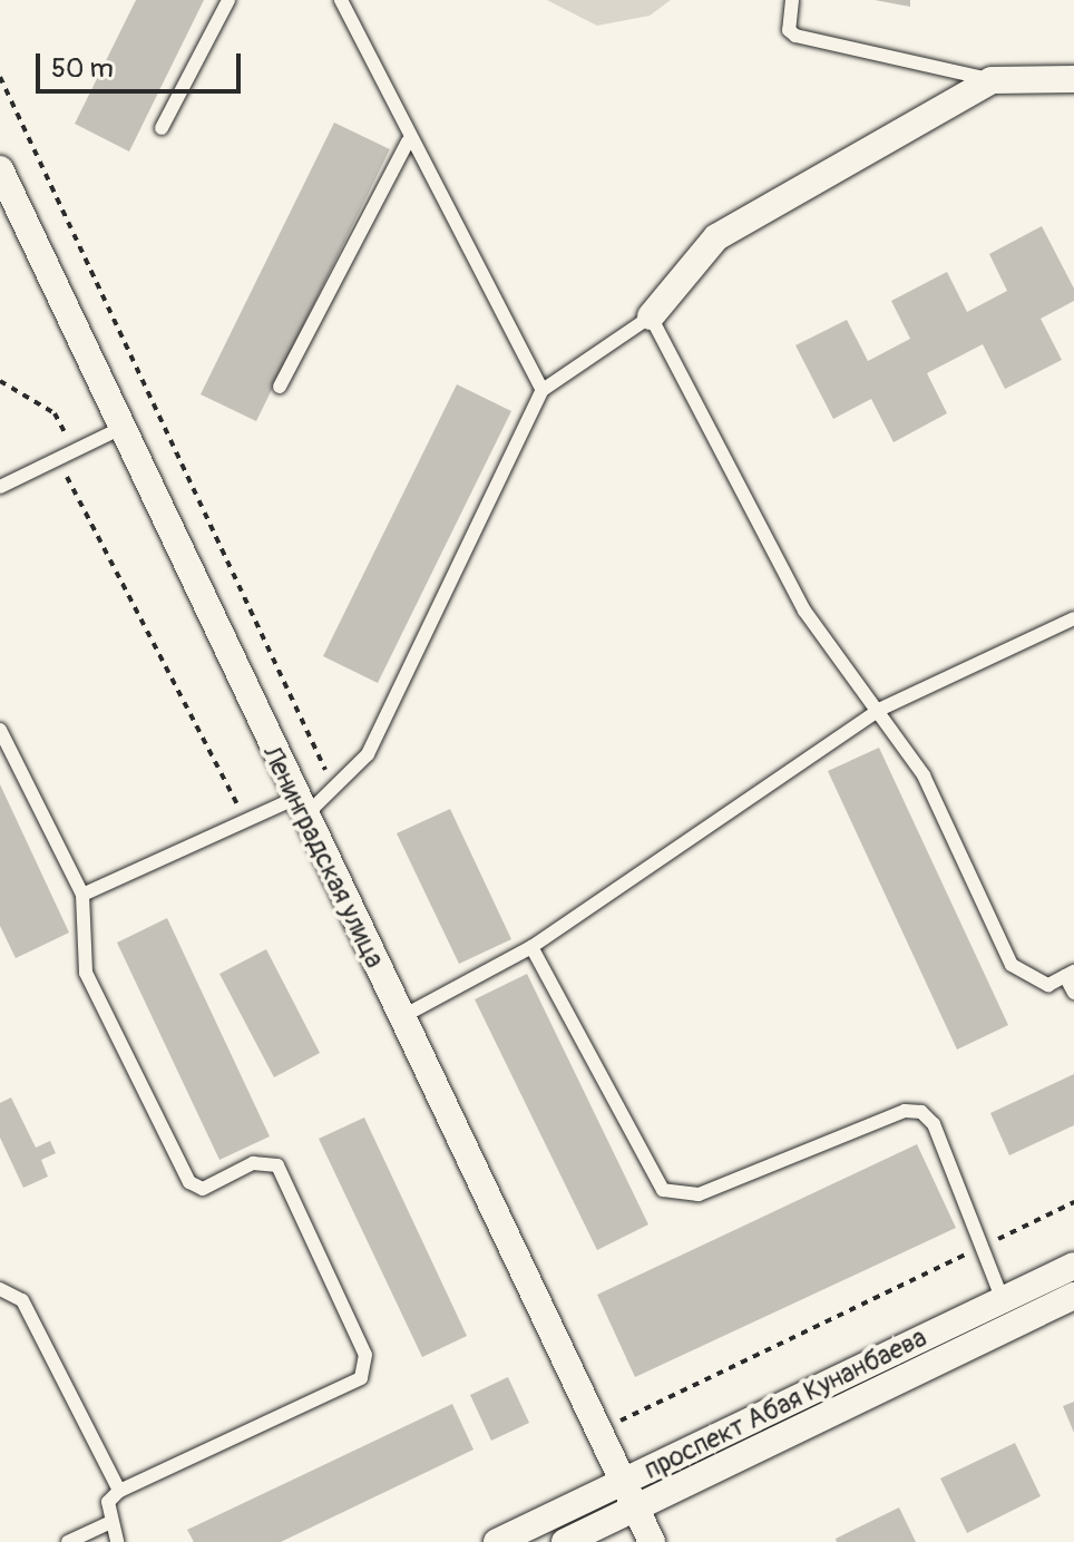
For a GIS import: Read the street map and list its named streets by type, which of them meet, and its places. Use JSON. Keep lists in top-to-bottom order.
{
  "streets": {
    "street": ["Ленинградская улица", "проспект Абая Кунанбаева"]
  },
  "crossings": [
    ["Ленинградская улица", "проспект Абая Кунанбаева"]
  ],
  "scale_bar": "50 m"
}
